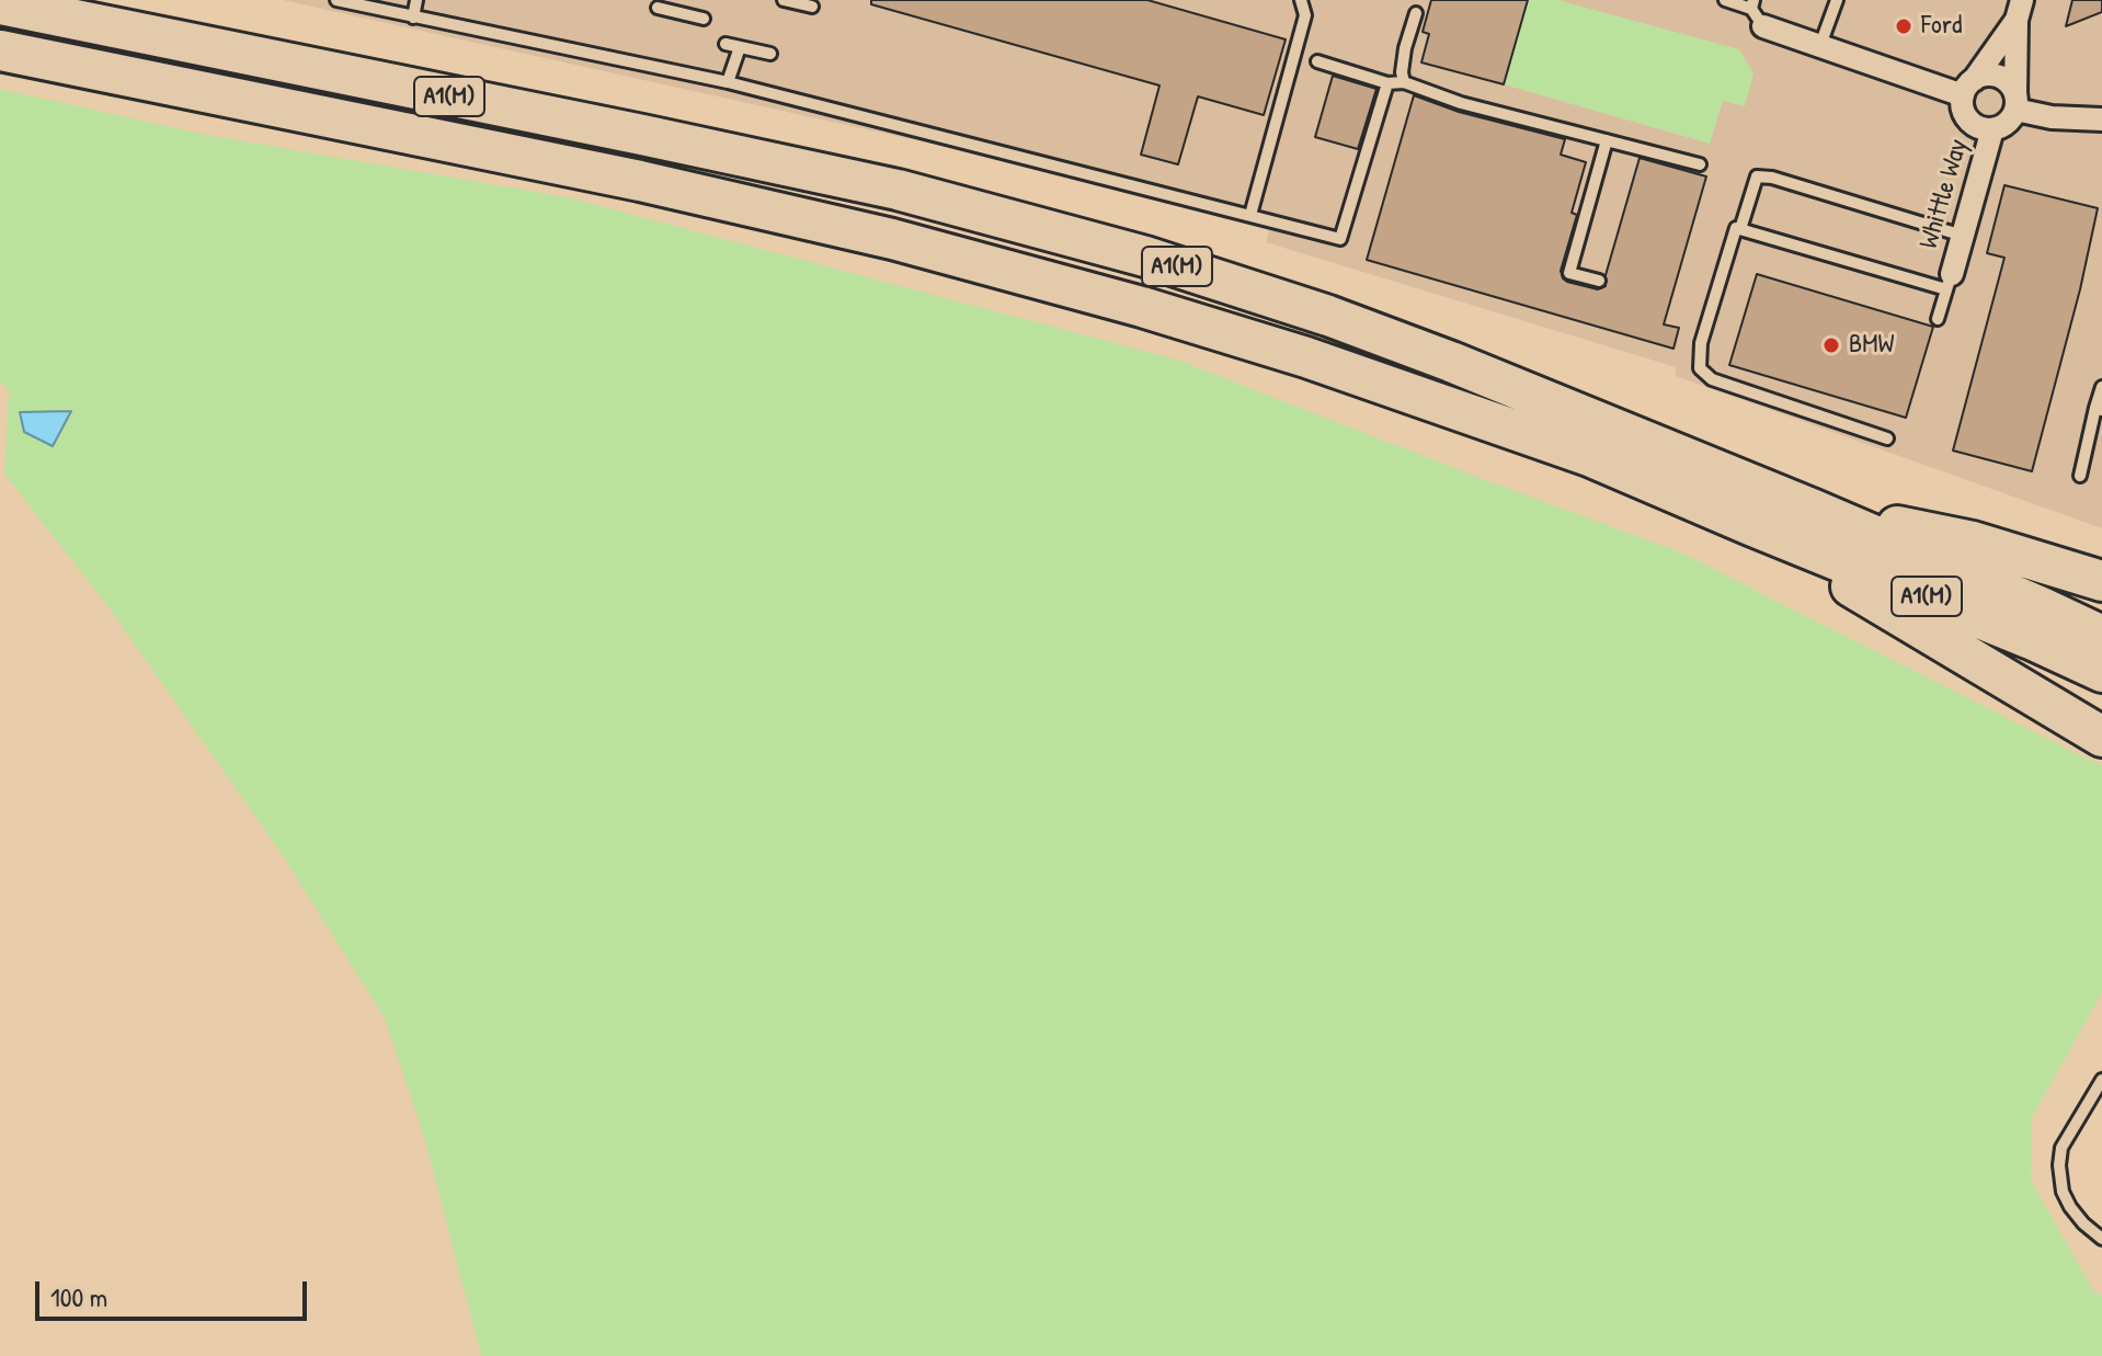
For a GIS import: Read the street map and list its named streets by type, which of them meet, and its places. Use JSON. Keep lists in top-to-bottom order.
{
  "streets": {
    "highway": ["A1(M)"],
    "street": ["Whittle Way"]
  },
  "places": ["Ford", "BMW"],
  "scale_bar": "100 m"
}
